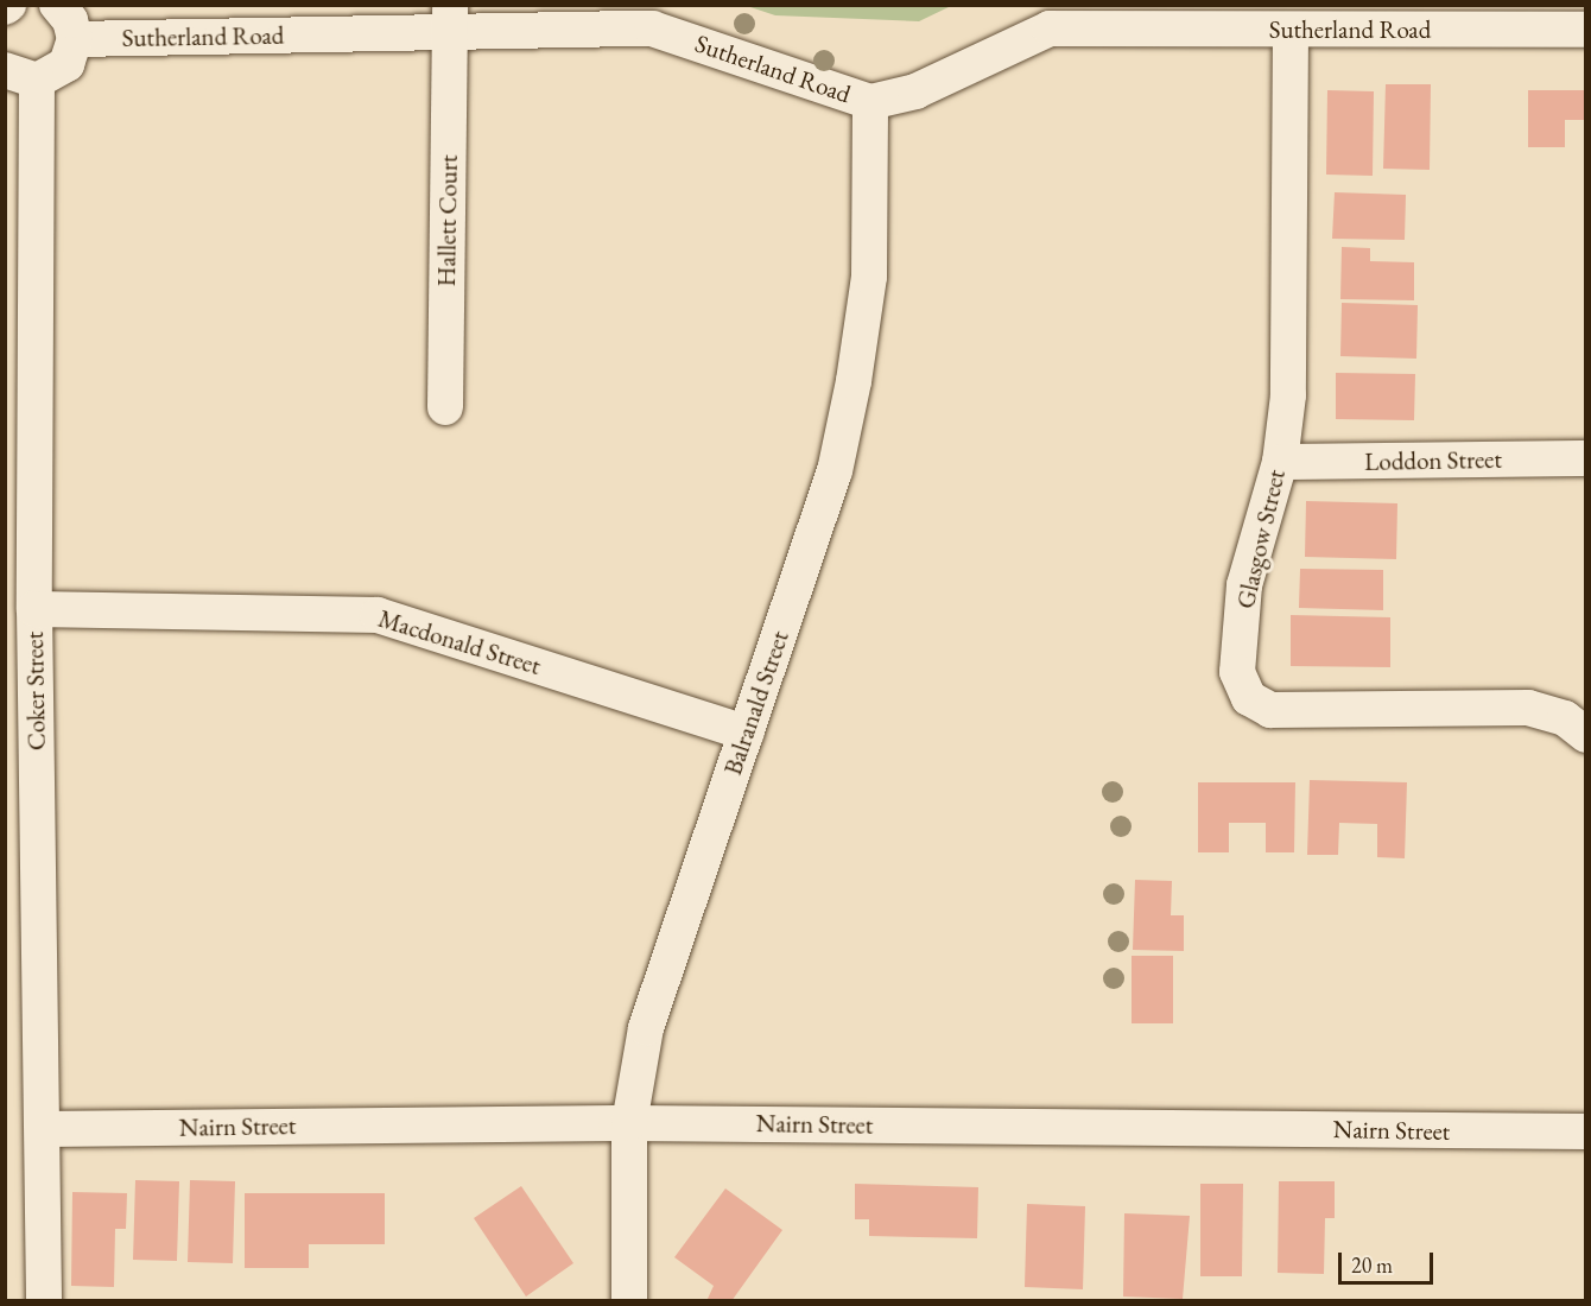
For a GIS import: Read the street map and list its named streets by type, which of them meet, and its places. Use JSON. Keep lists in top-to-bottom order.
{
  "streets": {
    "street": [
      "Sutherland Road",
      "Hallett Court",
      "Loddon Street",
      "Glasgow Street",
      "Macdonald Street",
      "Coker Street",
      "Balranald Street",
      "Nairn Street"
    ]
  },
  "crossings": [
    ["Sutherland Road", "Hallett Court"],
    ["Sutherland Road", "Glasgow Street"],
    ["Sutherland Road", "Balranald Street"],
    ["Loddon Street", "Glasgow Street"],
    ["Macdonald Street", "Coker Street"],
    ["Macdonald Street", "Balranald Street"],
    ["Coker Street", "Nairn Street"],
    ["Balranald Street", "Nairn Street"]
  ],
  "scale_bar": "20 m"
}
